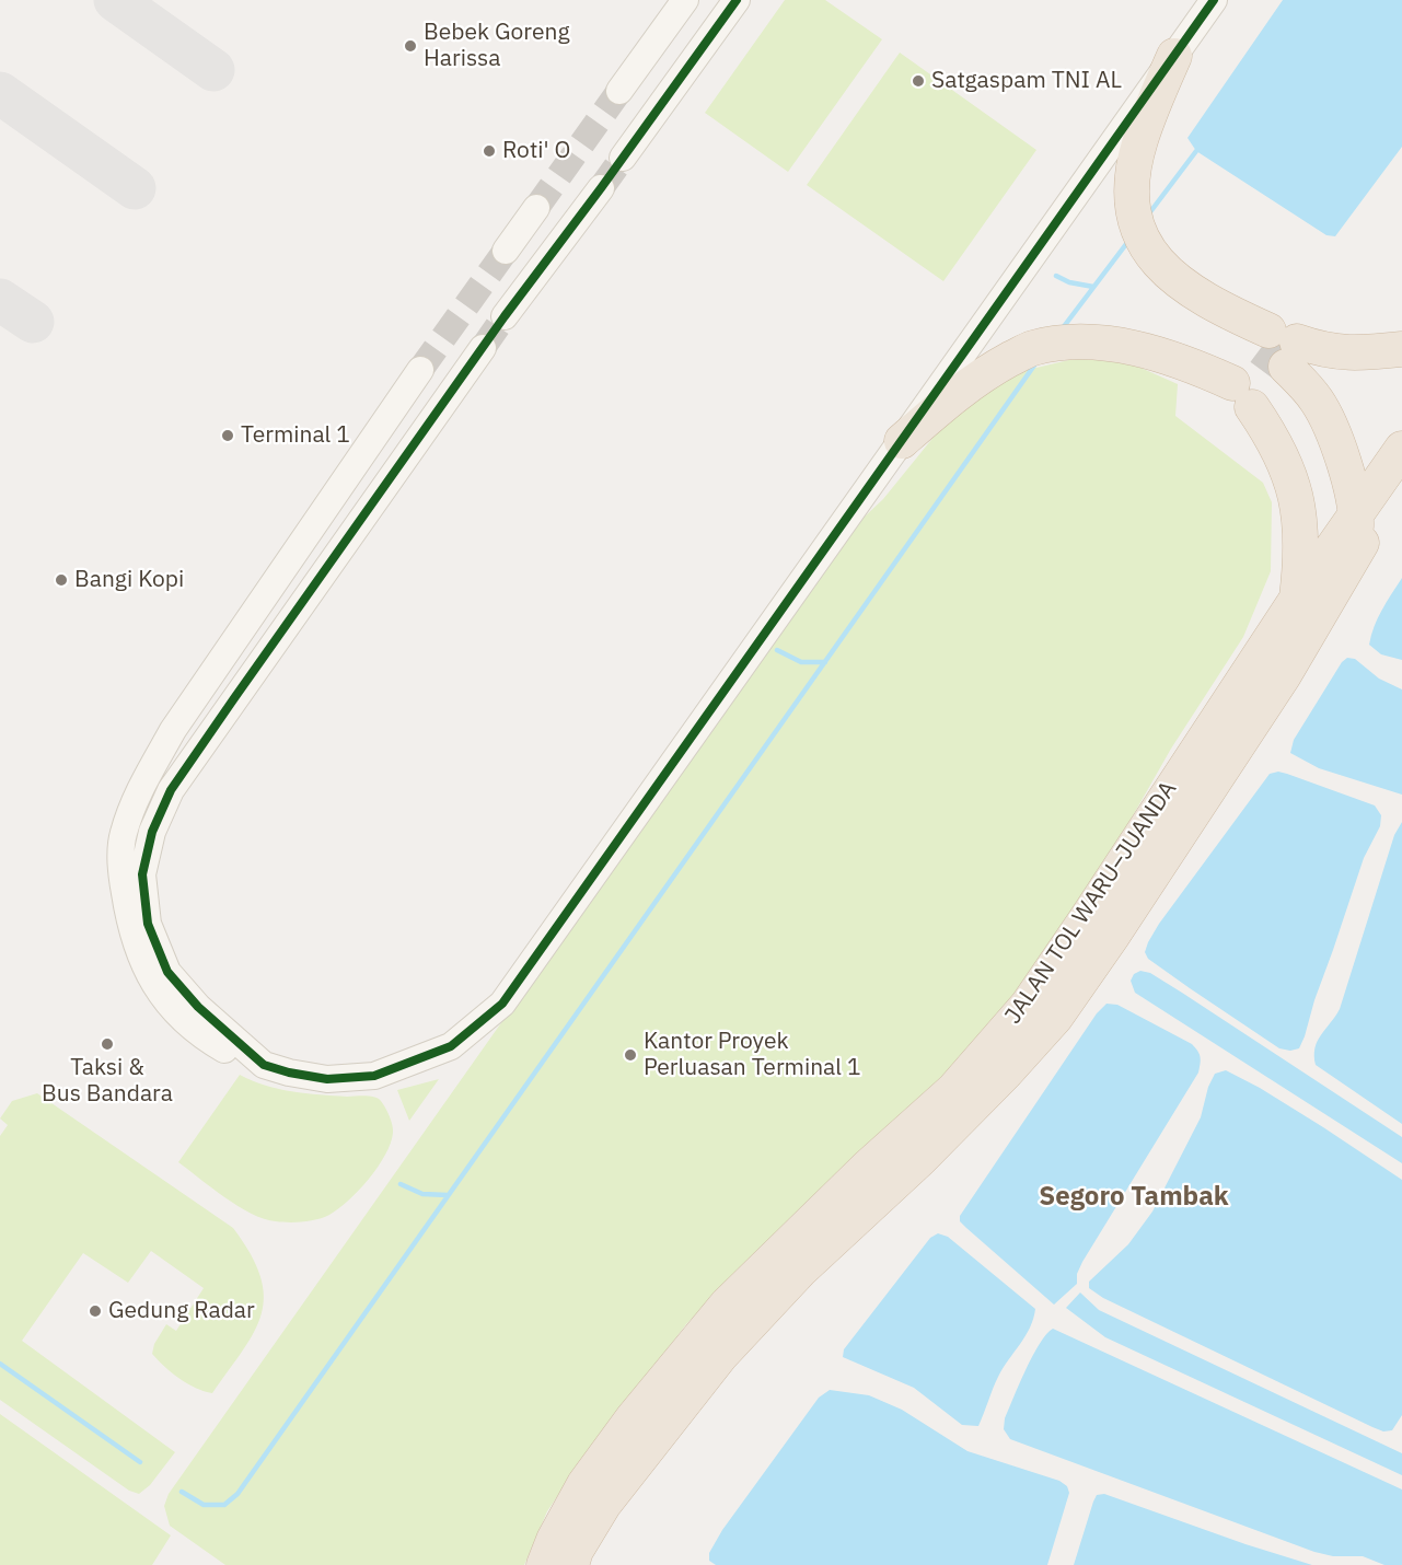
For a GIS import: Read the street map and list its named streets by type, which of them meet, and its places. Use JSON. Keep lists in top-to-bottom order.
{
  "streets": {
    "highway": ["JALAN TOL WARU–JUANDA"]
  },
  "districts": ["Segoro Tambak"],
  "places": [
    "Bebek Goreng Harissa",
    "Satgaspam TNI AL",
    "Roti' O",
    "Terminal 1",
    "Bangi Kopi",
    "Taksi & Bus Bandara",
    "Kantor Proyek Perluasan Terminal 1",
    "Gedung Radar"
  ]
}
